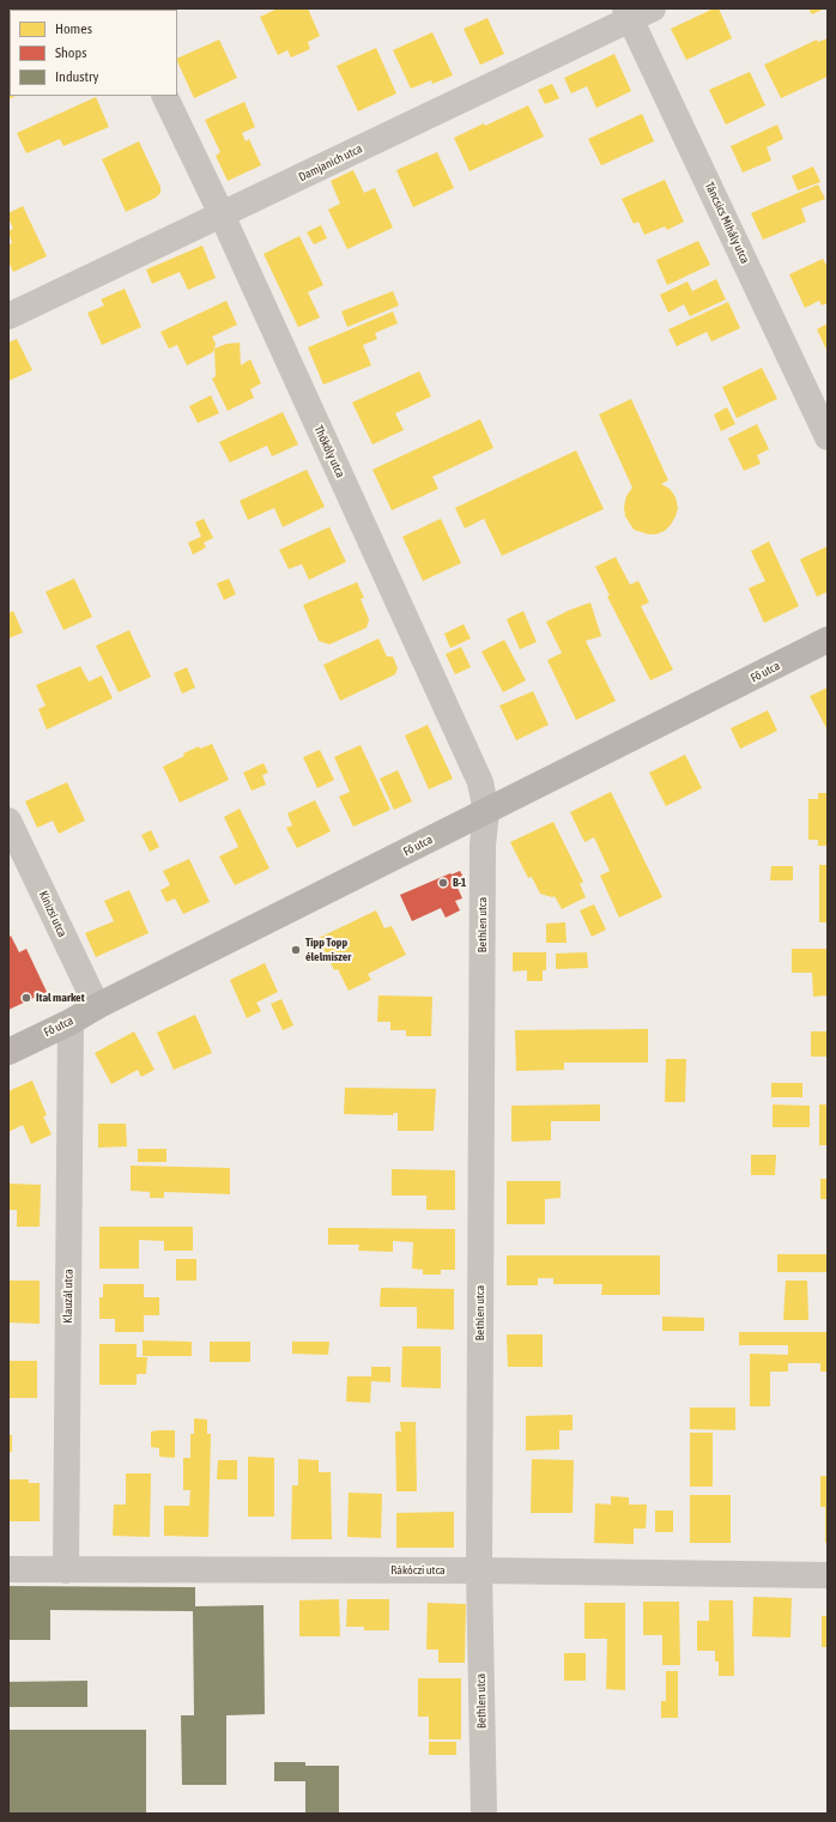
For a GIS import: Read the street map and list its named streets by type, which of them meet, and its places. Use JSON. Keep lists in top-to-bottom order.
{
  "streets": {
    "main road": ["Fő utca"],
    "street": [
      "Damjanich utca",
      "Táncsics Mihály utca",
      "Thököly utca",
      "Kinizsi utca",
      "Bethlen utca",
      "Klauzál utca",
      "Rákóczi utca"
    ]
  },
  "crossings": [
    ["Damjanich utca", "Táncsics Mihály utca"],
    ["Damjanich utca", "Thököly utca"],
    ["Thököly utca", "Fő utca"],
    ["Thököly utca", "Bethlen utca"],
    ["Fő utca", "Kinizsi utca"],
    ["Fő utca", "Bethlen utca"],
    ["Fő utca", "Klauzál utca"],
    ["Bethlen utca", "Rákóczi utca"],
    ["Klauzál utca", "Rákóczi utca"]
  ],
  "places": ["B-1", "Tipp Topp élelmiszer", "Ital market"],
  "legend": ["Homes", "Shops", "Industry"]
}
